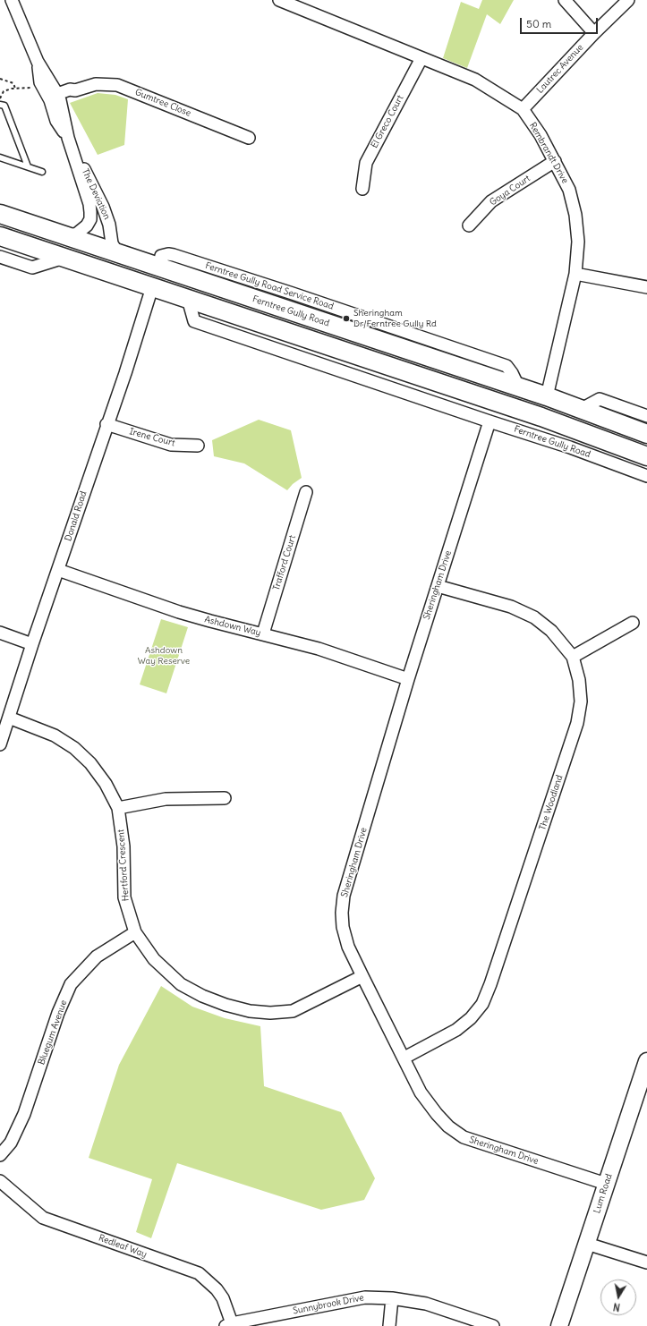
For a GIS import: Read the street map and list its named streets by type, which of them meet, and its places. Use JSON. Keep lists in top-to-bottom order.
{
  "streets": {
    "main road": ["Ferntree Gully Road"],
    "street": [
      "Lautrec Avenue",
      "Gumtree Close",
      "El Greco Court",
      "Rembrandt Drive",
      "Goya Court",
      "The Deviation",
      "Irene Court",
      "Donald Road",
      "Trafford Court",
      "Sheringham Drive",
      "Ashdown Way",
      "The Woodland",
      "Hertford Crescent",
      "Bluegum Avenue",
      "Lum Road",
      "Redleaf Way",
      "Sunnybrook Drive"
    ]
  },
  "crossings": [
    ["Lautrec Avenue", "Rembrandt Drive"],
    ["Gumtree Close", "The Deviation"],
    ["El Greco Court", "Rembrandt Drive"],
    ["Rembrandt Drive", "Goya Court"],
    ["Rembrandt Drive", "Ferntree Gully Road"],
    ["The Deviation", "Ferntree Gully Road"],
    ["Ferntree Gully Road", "Donald Road"],
    ["Ferntree Gully Road", "Sheringham Drive"],
    ["Irene Court", "Donald Road"],
    ["Donald Road", "Ashdown Way"],
    ["Donald Road", "Hertford Crescent"],
    ["Trafford Court", "Ashdown Way"],
    ["Sheringham Drive", "Ashdown Way"],
    ["Sheringham Drive", "The Woodland"],
    ["Sheringham Drive", "Hertford Crescent"],
    ["Sheringham Drive", "Lum Road"],
    ["Hertford Crescent", "Bluegum Avenue"],
    ["Redleaf Way", "Sunnybrook Drive"]
  ],
  "parks": ["Ashdown Way Reserve"],
  "places": ["Sheringham Dr/Ferntree Gully Rd"],
  "scale_bar": "50 m",
  "north": "bottom"
}
